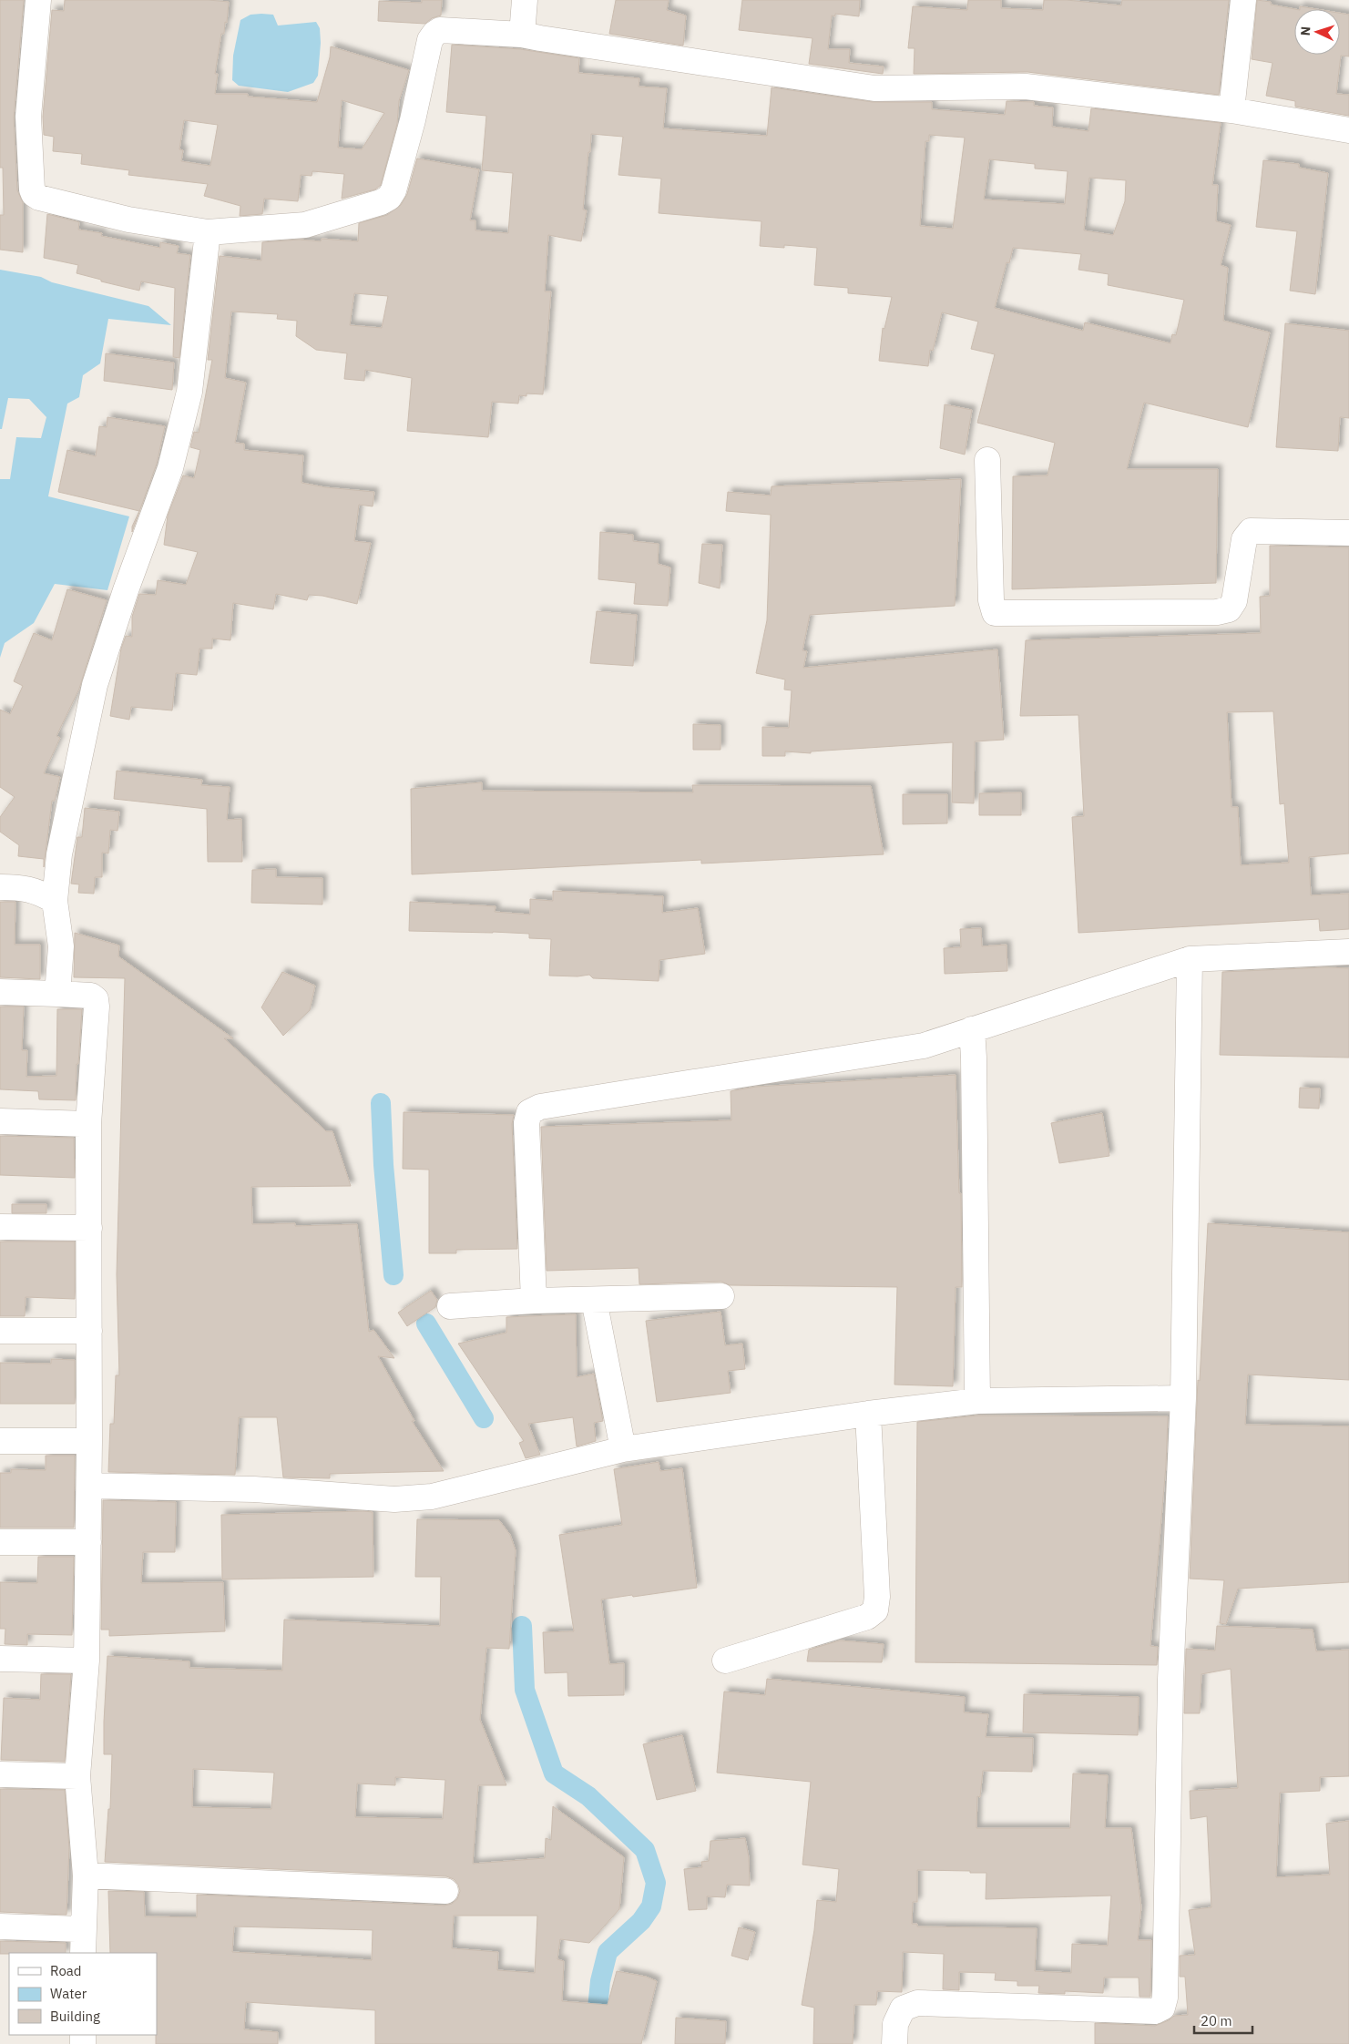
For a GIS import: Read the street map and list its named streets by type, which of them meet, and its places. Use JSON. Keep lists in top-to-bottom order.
{
  "legend": ["Road", "Water", "Building"],
  "scale_bar": "20 m",
  "north": "left"
}
